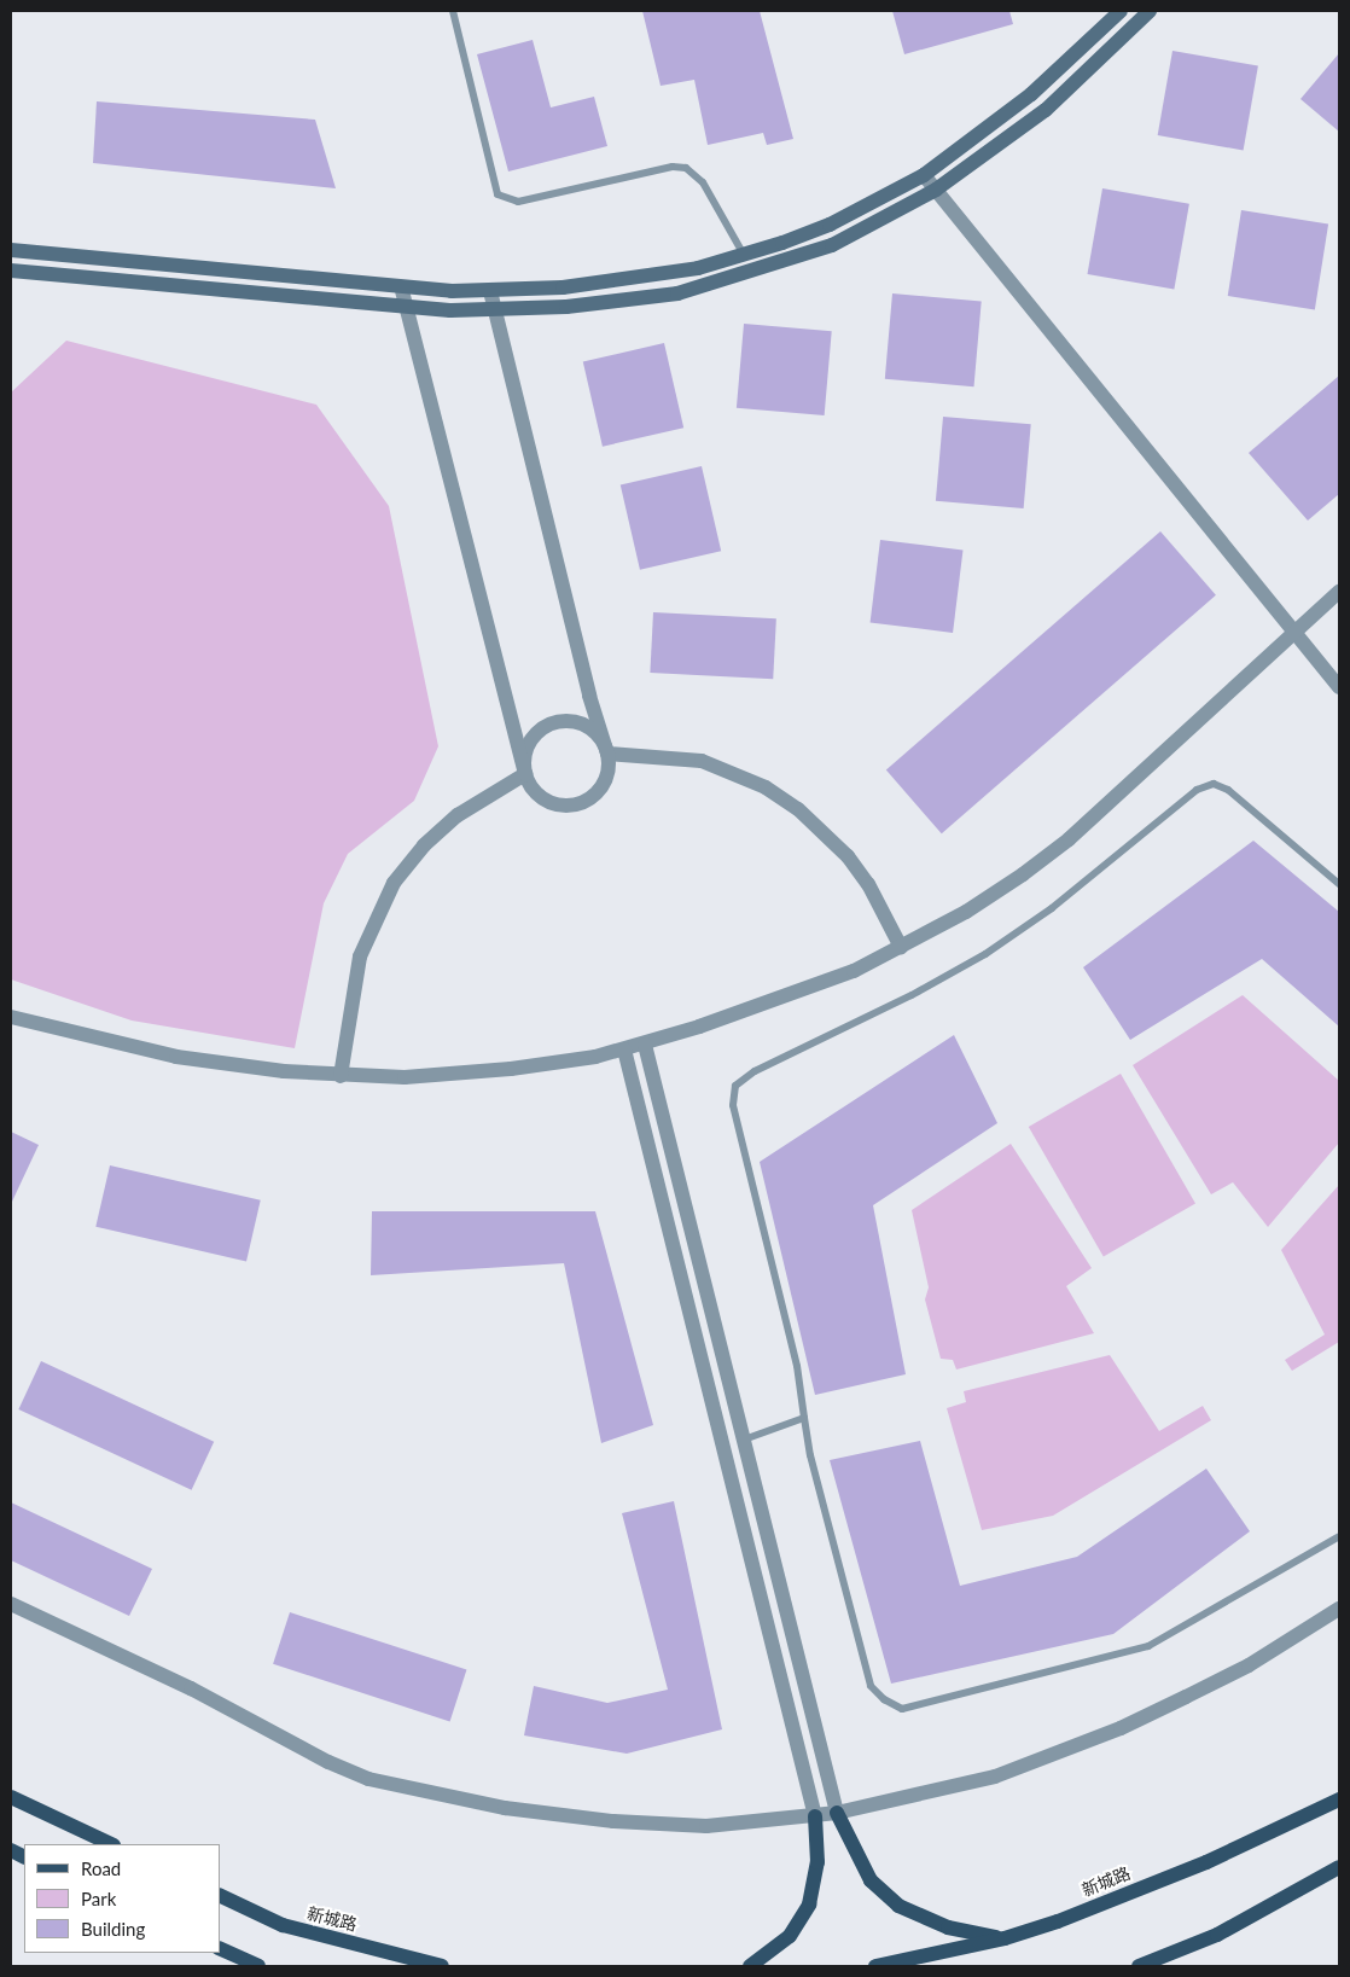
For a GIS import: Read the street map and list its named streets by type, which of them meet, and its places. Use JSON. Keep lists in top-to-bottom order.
{
  "streets": {
    "main road": ["新城路"]
  },
  "legend": ["Road", "Park", "Building"]
}
